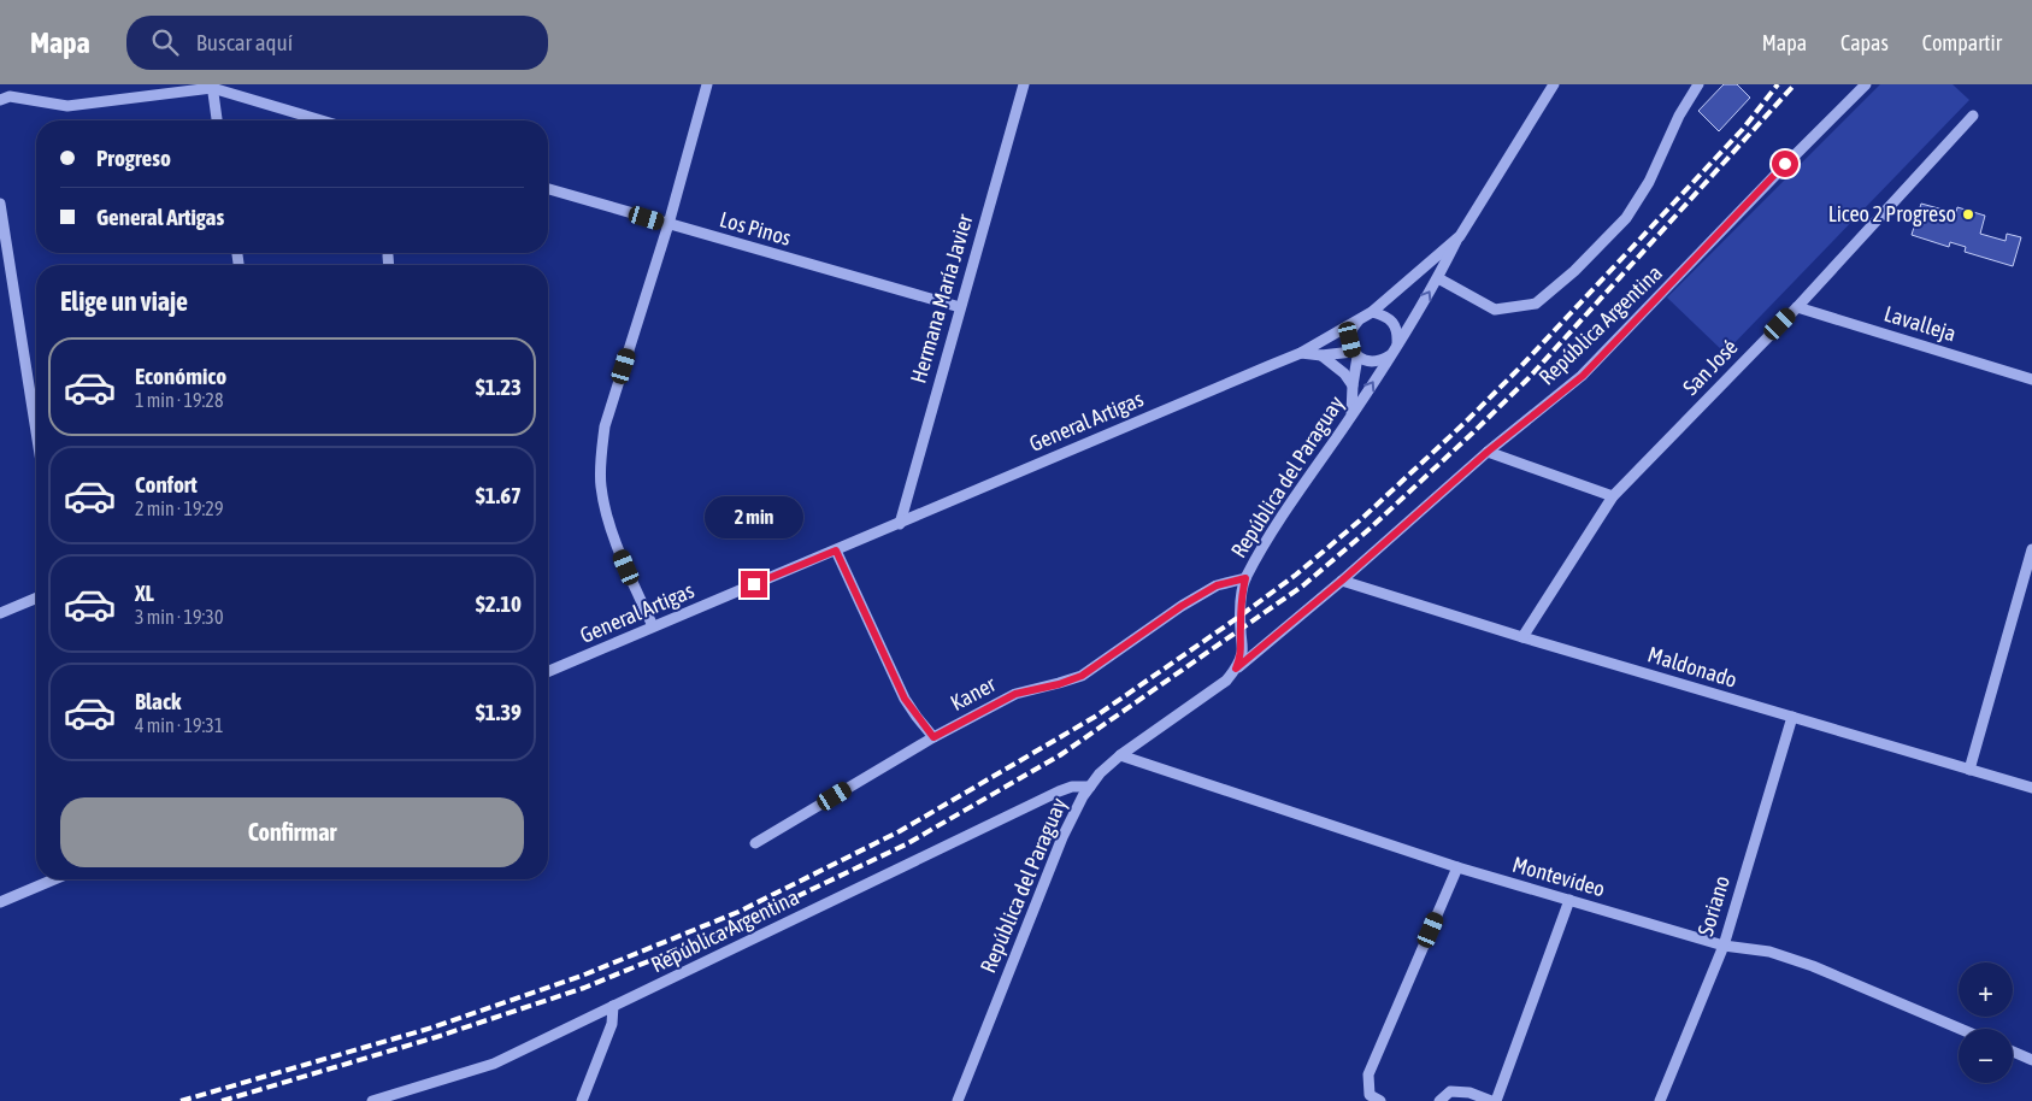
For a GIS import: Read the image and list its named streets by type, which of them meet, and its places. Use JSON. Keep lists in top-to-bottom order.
{
  "streets": {
    "street": [
      "Los Pinos",
      "Hermana María Javier",
      "Lavalleja",
      "República Argentina",
      "San José",
      "General Artigas",
      "República del Paraguay",
      "Maldonado",
      "Kaner",
      "Montevideo",
      "Soriano"
    ]
  },
  "crossings": [
    ["Los Pinos", "Hermana María Javier"],
    ["Hermana María Javier", "General Artigas"],
    ["Lavalleja", "San José"],
    ["República Argentina", "República del Paraguay"],
    ["República Argentina", "Maldonado"],
    ["San José", "Maldonado"],
    ["General Artigas", "República del Paraguay"],
    ["República del Paraguay", "Kaner"],
    ["República del Paraguay", "Montevideo"],
    ["Maldonado", "Soriano"],
    ["Montevideo", "Soriano"]
  ],
  "places": ["Liceo 2 Progreso"],
  "page": {
    "header": "Mapa",
    "search": "Buscar aquí",
    "nav": ["Mapa", "Capas", "Compartir"],
    "banner": ["Progreso", "General Artigas"],
    "heading": "Elige un viaje",
    "list": [
      {
        "name": "Económico",
        "note": "1 min · 19:28",
        "value": "$1.23"
      },
      {
        "name": "Confort",
        "note": "2 min · 19:29",
        "value": "$1.67"
      },
      {
        "name": "XL",
        "note": "3 min · 19:30",
        "value": "$2.10"
      },
      {
        "name": "Black",
        "note": "4 min · 19:31",
        "value": "$1.39"
      }
    ],
    "bubble": "2 min",
    "buttons": "Confirmar",
    "map_buttons": ["+", "−"]
  }
}
